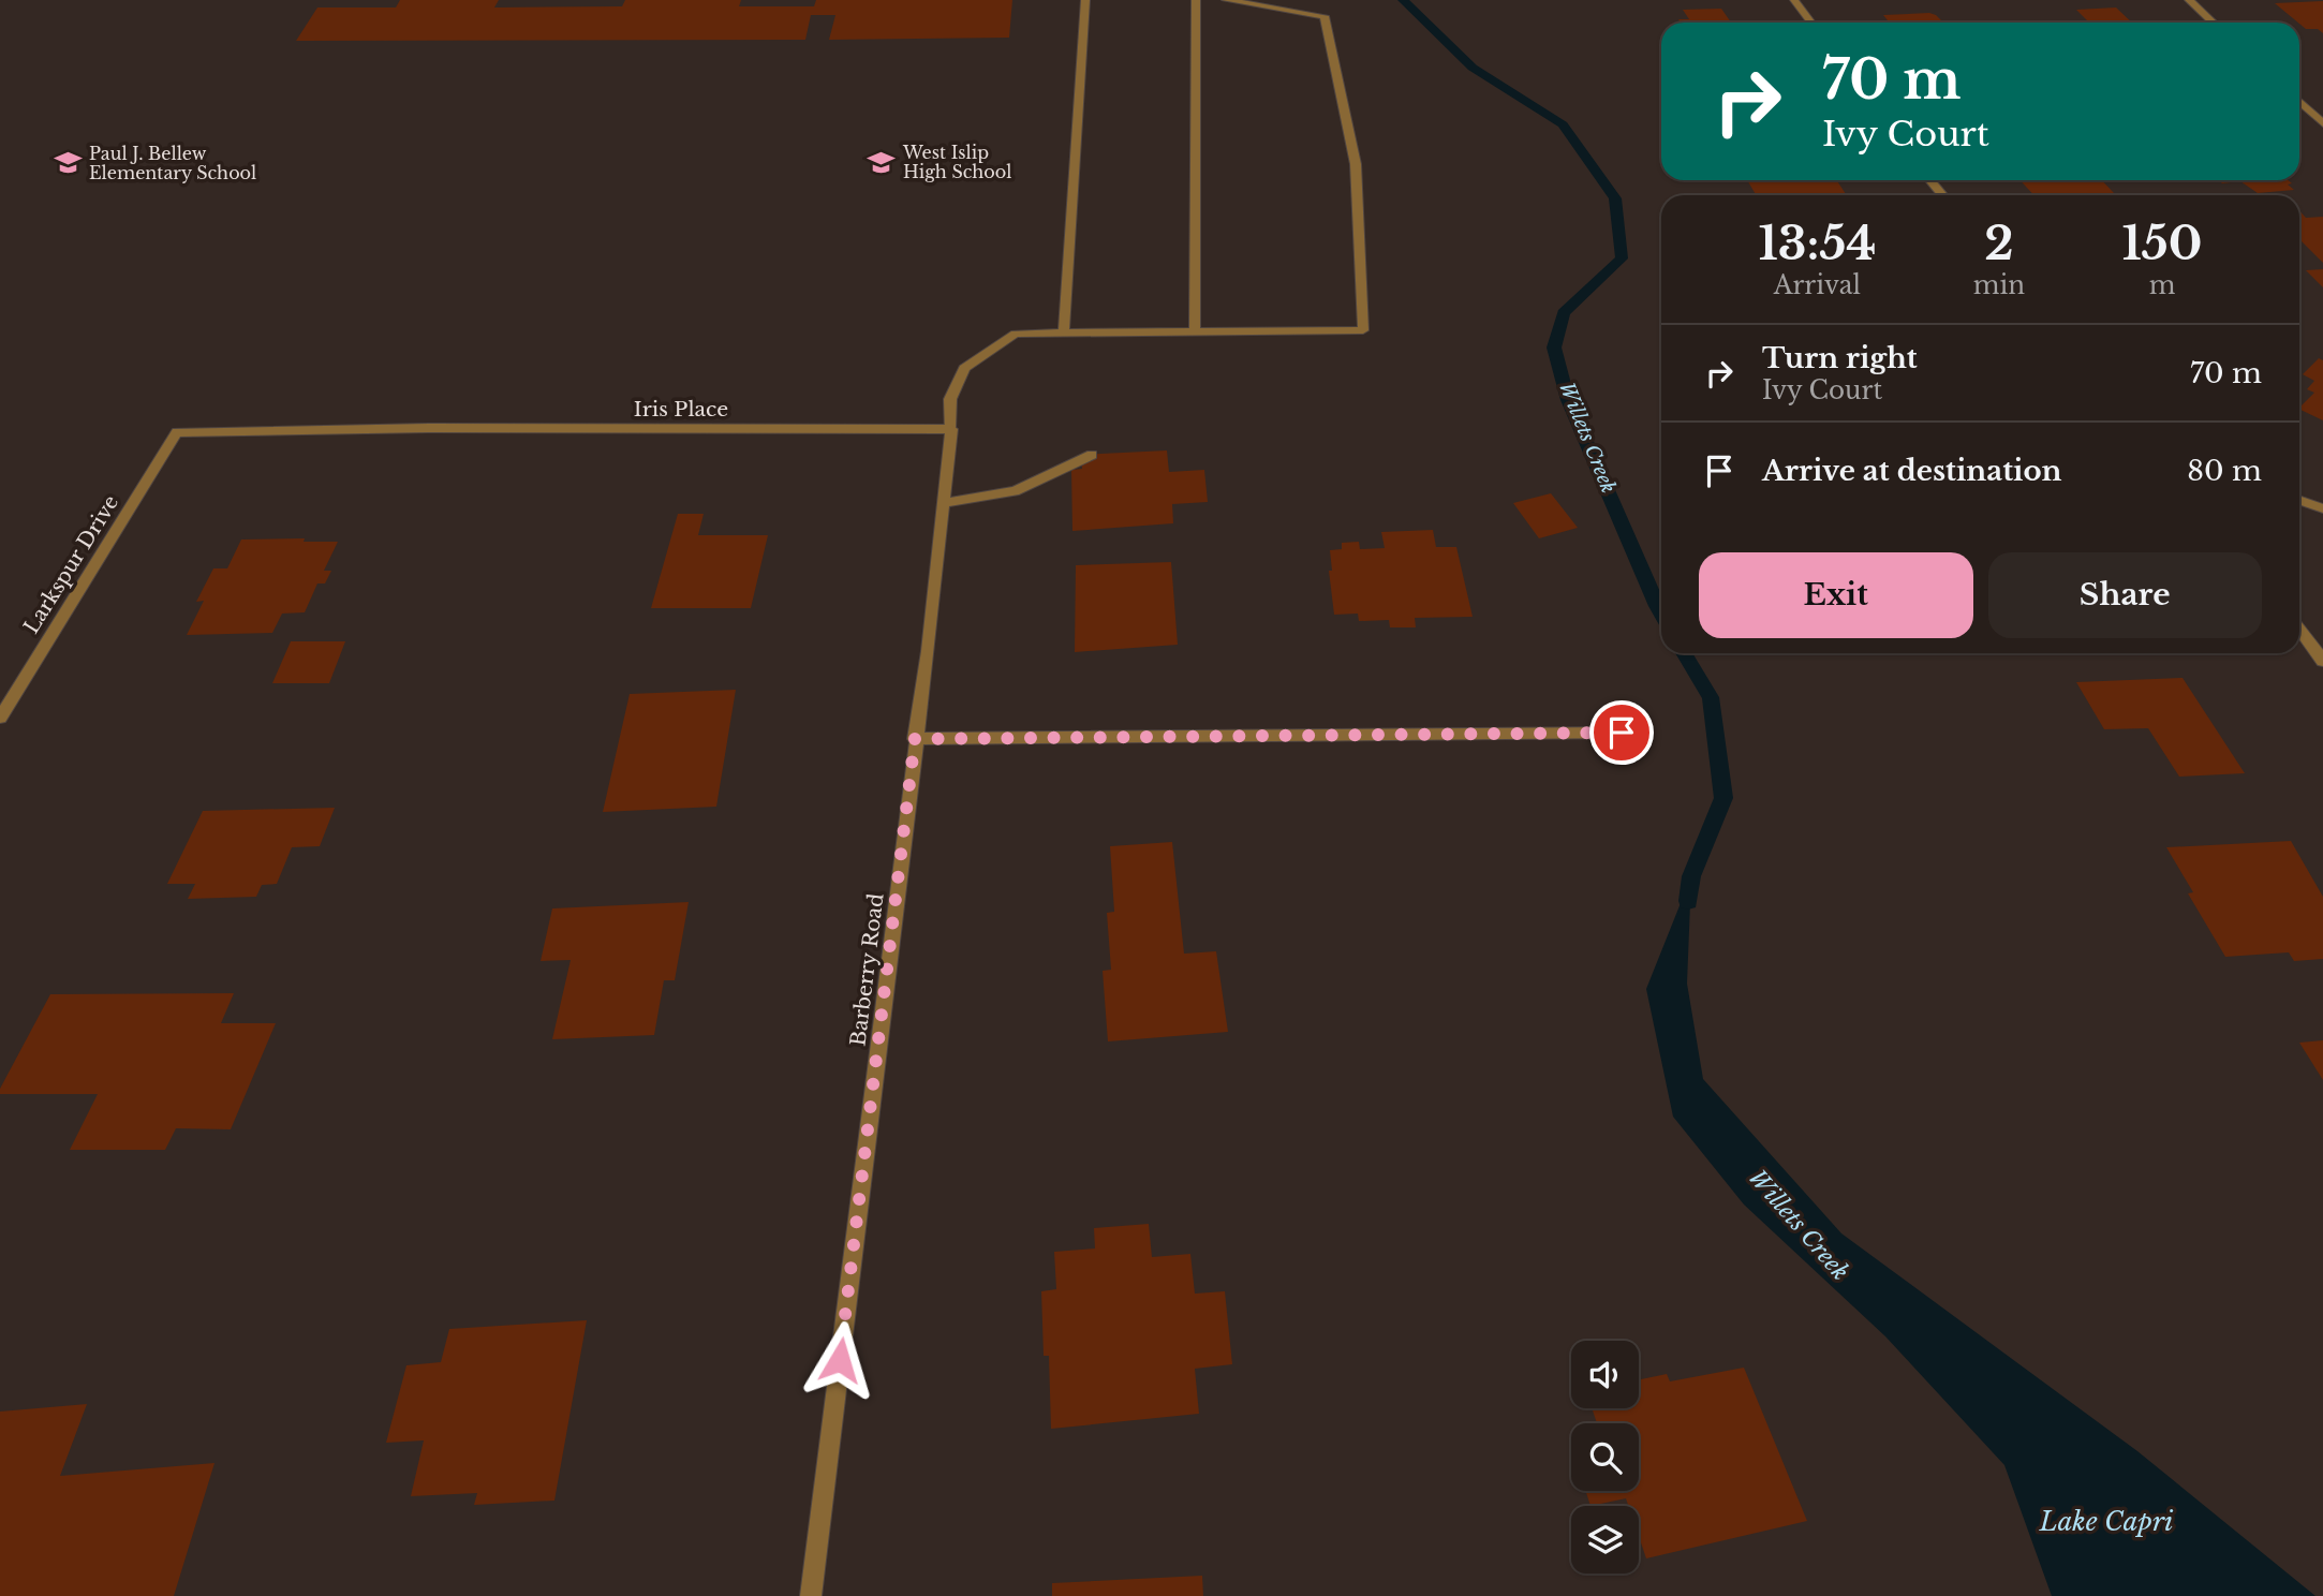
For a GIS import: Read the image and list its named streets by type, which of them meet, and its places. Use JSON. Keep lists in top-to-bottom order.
{
  "streets": {
    "street": ["Iris Place", "Larkspur Drive", "Barberry Road"]
  },
  "crossings": [
    ["Iris Place", "Larkspur Drive"]
  ],
  "water": ["Willets Creek", "Lake Capri"],
  "places": {
    "school or university": ["West Islip High School", "Paul J. Bellew Elementary School"]
  },
  "page": {
    "turn": ["70 m", "Ivy Court"],
    "eta": [
      "13:54",
      "Arrival",
      "2",
      "min",
      "150",
      "m"
    ],
    "list": [
      {
        "name": "Turn right",
        "note": "Ivy Court",
        "value": "70 m"
      },
      {
        "name": "Arrive at destination",
        "value": "80 m"
      }
    ],
    "buttons": ["Exit", "Share"]
  }
}
